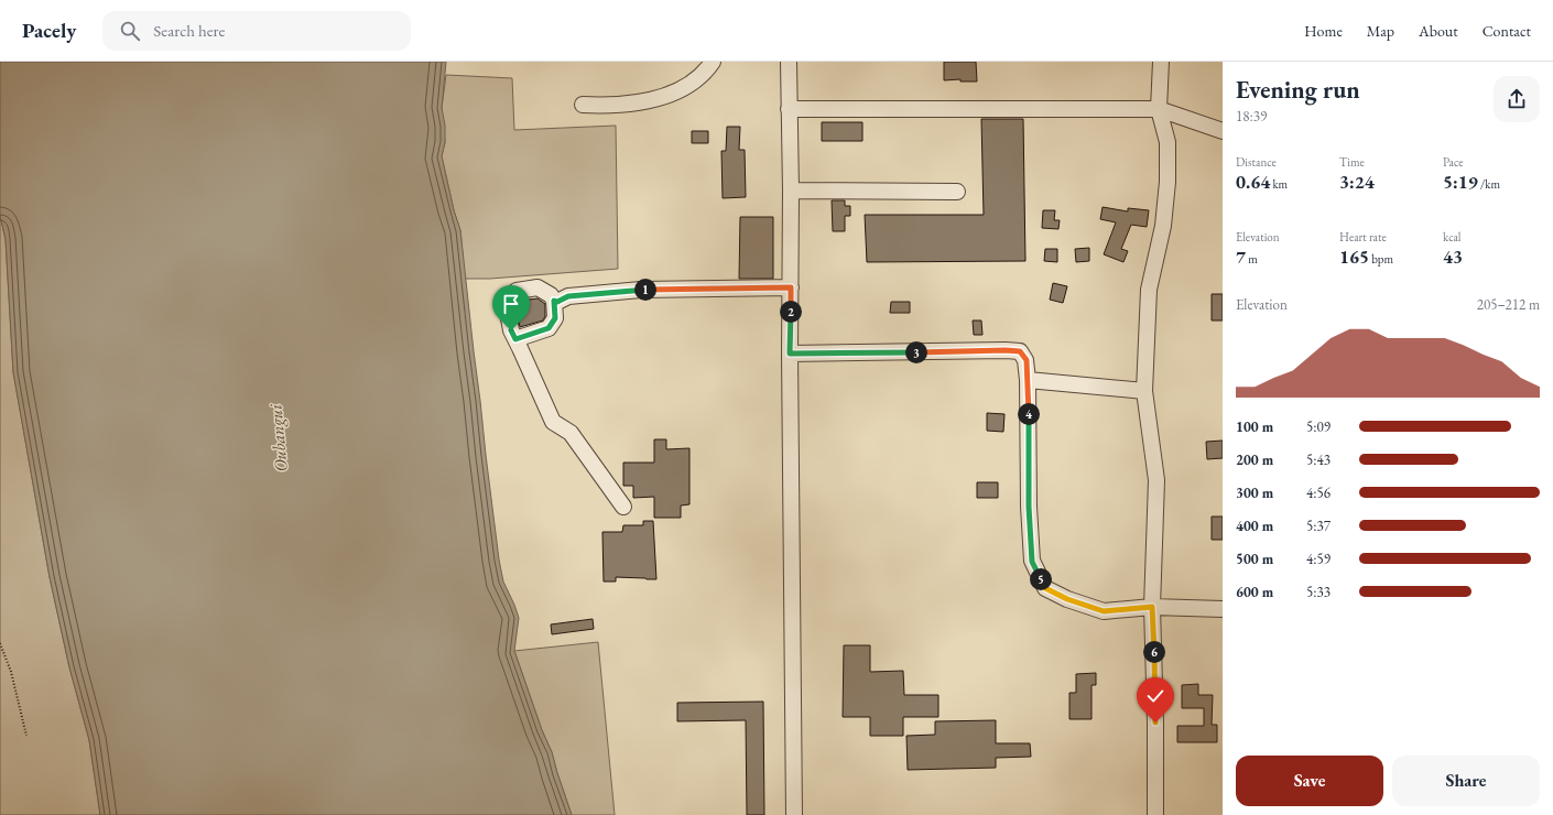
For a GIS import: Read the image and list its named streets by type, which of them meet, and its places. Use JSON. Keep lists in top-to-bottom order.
{
  "water": ["Oubangui"],
  "page": {
    "header": "Pacely",
    "search": "Search here",
    "nav": [
      "Home",
      "Map",
      "About",
      "Contact"
    ],
    "heading": ["Evening run", "18:39"],
    "stats": [
      ["Distance", "0.64 km"],
      ["Time", "3:24"],
      ["Pace", "5:19 /km"],
      ["Elevation", "7 m"],
      ["Heart rate", "165 bpm"],
      ["kcal", "43"]
    ],
    "pins": [
      "1",
      "2",
      "3",
      "4",
      "5",
      "6"
    ],
    "chart": ["Elevation", "205–212 m"],
    "list": [
      {
        "name": "100 m",
        "note": "5:09"
      },
      {
        "name": "200 m",
        "note": "5:43"
      },
      {
        "name": "300 m",
        "note": "4:56"
      },
      {
        "name": "400 m",
        "note": "5:37"
      },
      {
        "name": "500 m",
        "note": "4:59"
      },
      {
        "name": "600 m",
        "note": "5:33"
      }
    ],
    "buttons": ["Save", "Share"]
  }
}
